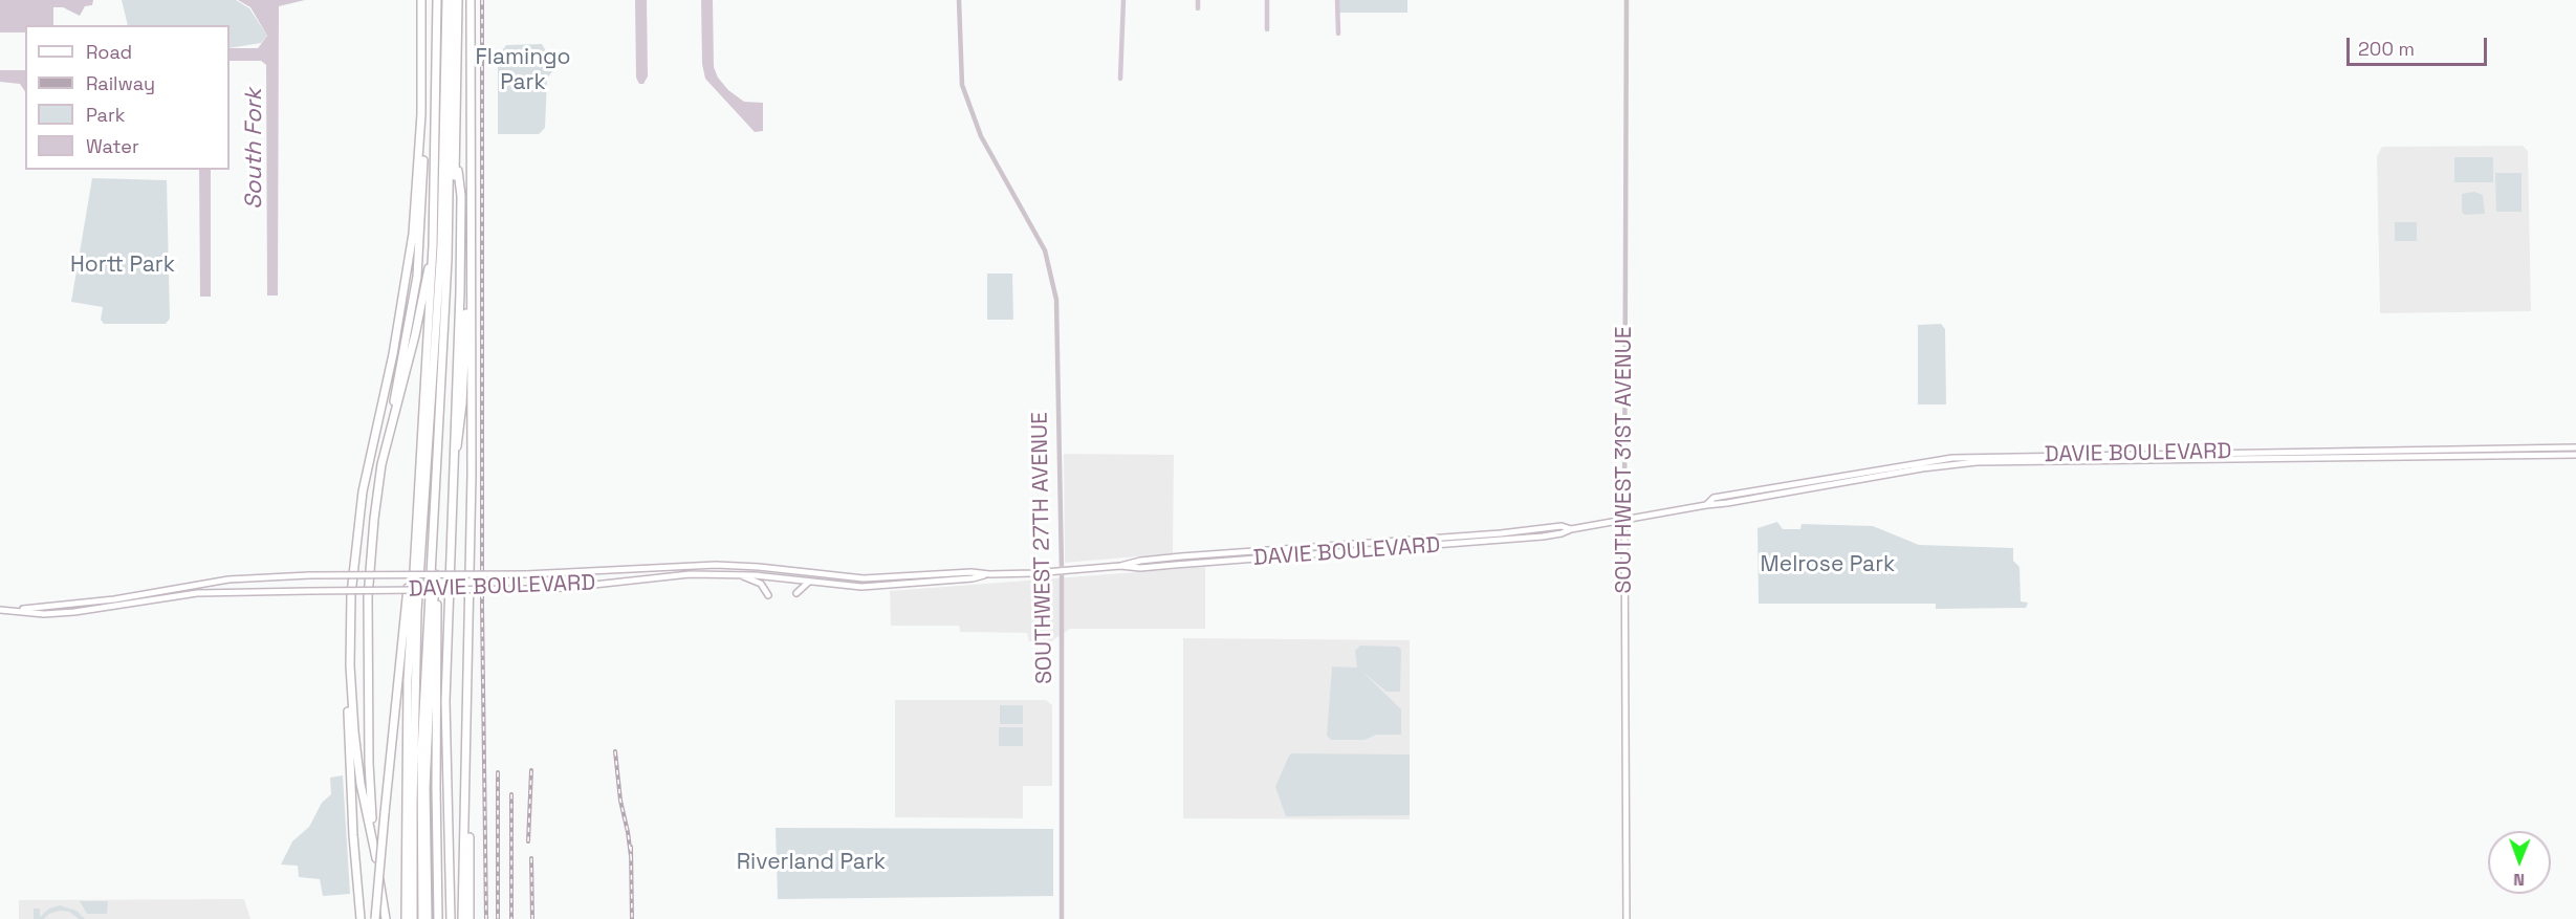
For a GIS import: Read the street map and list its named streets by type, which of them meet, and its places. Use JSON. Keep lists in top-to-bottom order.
{
  "streets": {
    "main road": ["DAVIE BOULEVARD", "SOUTHWEST 31ST AVENUE"],
    "street": ["SOUTHWEST 27TH AVENUE"]
  },
  "crossings": [
    ["DAVIE BOULEVARD", "SOUTHWEST 31ST AVENUE"],
    ["DAVIE BOULEVARD", "SOUTHWEST 27TH AVENUE"]
  ],
  "water": ["South Fork"],
  "parks": [
    "Flamingo Park",
    "Hortt Park",
    "Melrose Park",
    "Riverland Park"
  ],
  "legend": [
    "Road",
    "Railway",
    "Park",
    "Water"
  ],
  "scale_bar": "200 m",
  "north": "bottom"
}
